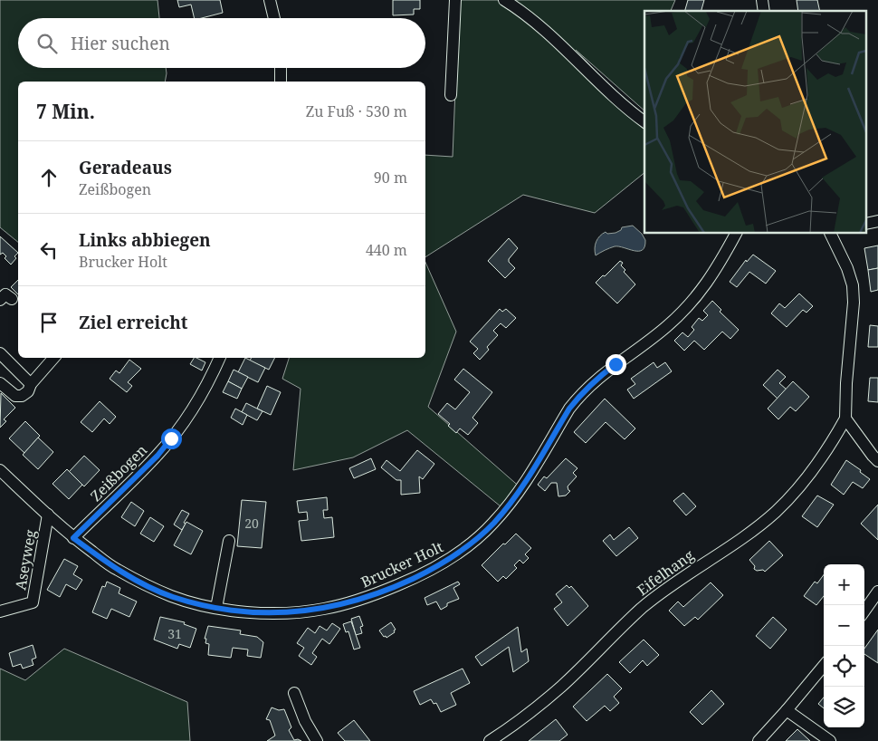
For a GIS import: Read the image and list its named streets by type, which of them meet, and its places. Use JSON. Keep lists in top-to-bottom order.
{
  "streets": {
    "street": [
      "Zeißbogen",
      "Aseyweg",
      "Brucker Holt",
      "Eifelhang"
    ]
  },
  "crossings": [
    ["Zeißbogen", "Brucker Holt"],
    ["Aseyweg", "Brucker Holt"]
  ],
  "house_numbers": ["20", "31"],
  "page": {
    "search": "Hier suchen",
    "heading": ["7 Min.", "Zu Fuß · 530 m"],
    "list": [
      ["Geradeaus", "Zeißbogen", "90 m"],
      ["Links abbiegen", "Brucker Holt", "440 m"],
      "Ziel erreicht"
    ],
    "map_buttons": ["+", "−"]
  }
}
